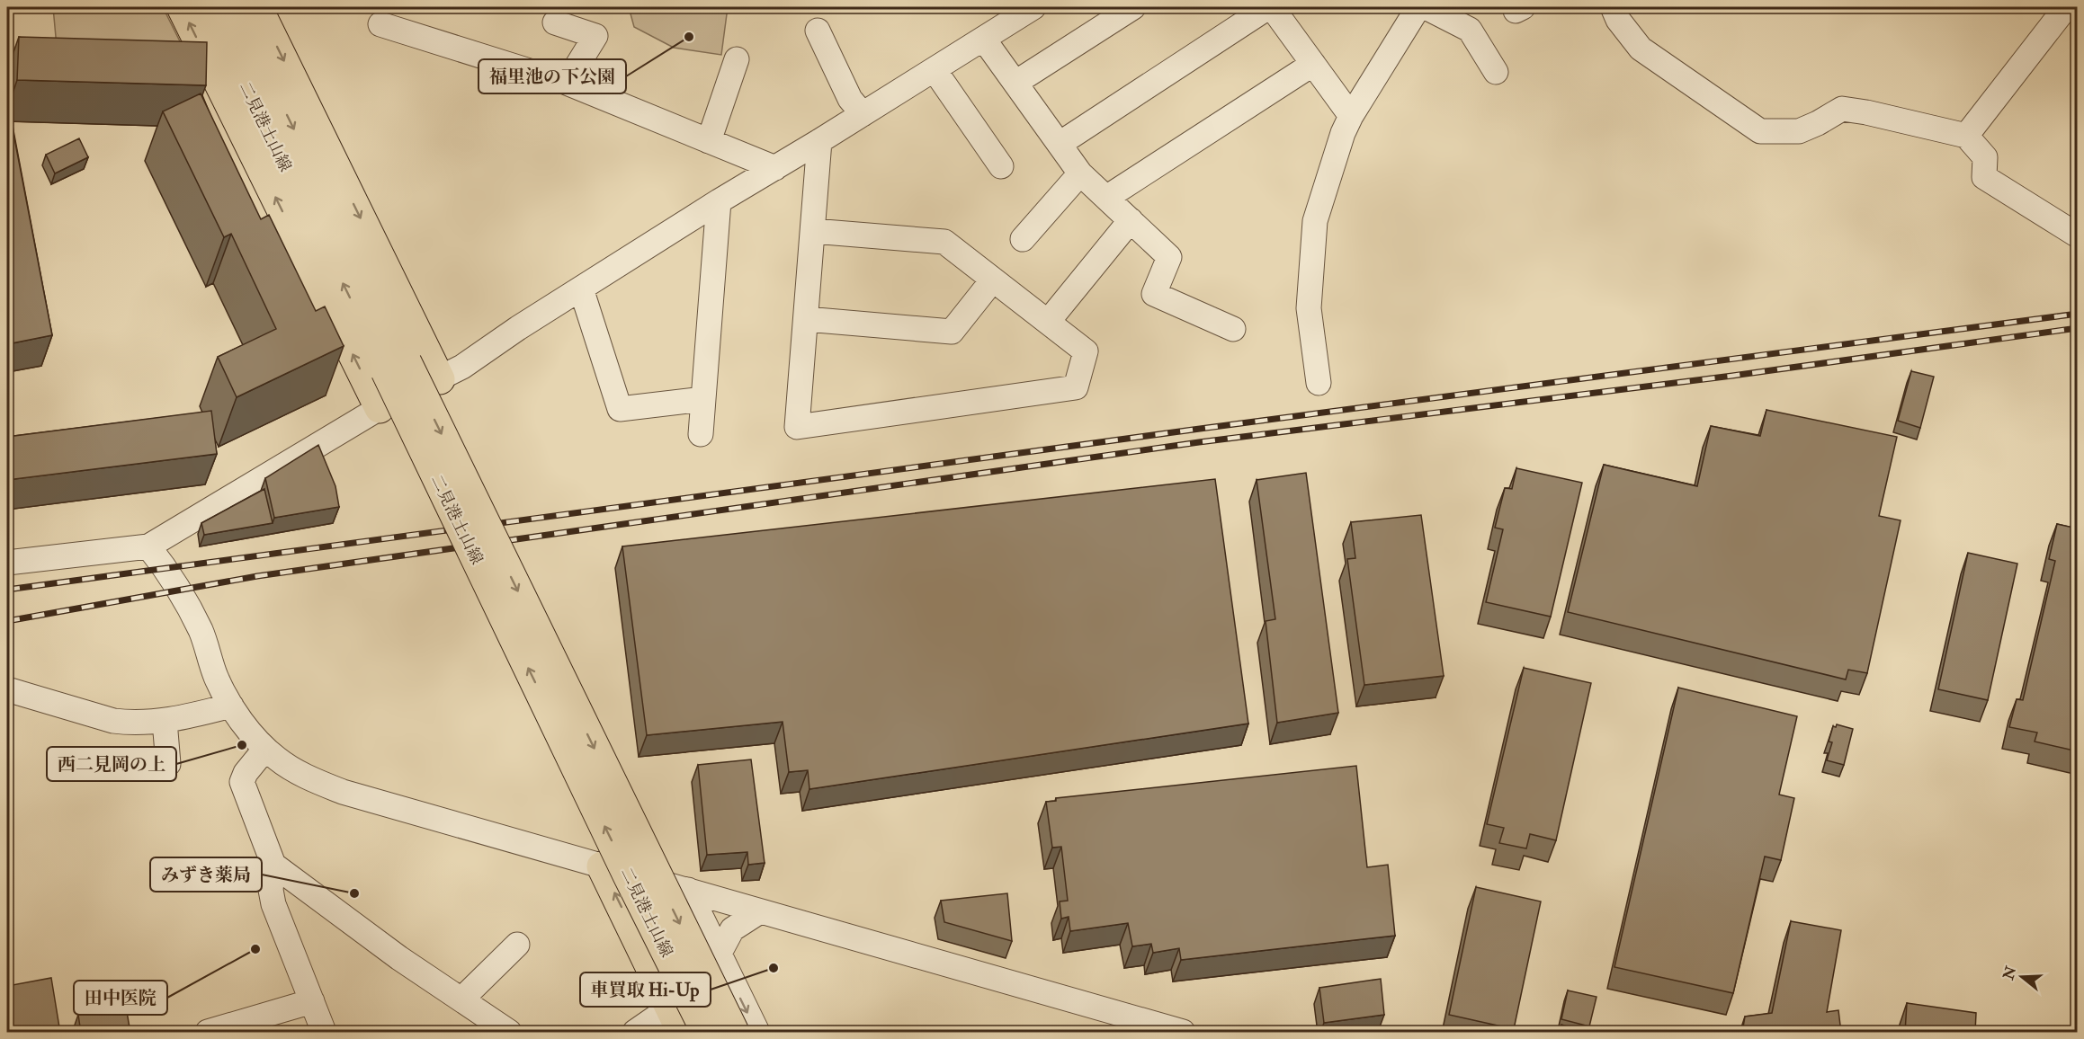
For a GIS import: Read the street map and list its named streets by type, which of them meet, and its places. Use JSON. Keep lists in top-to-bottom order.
{
  "streets": {
    "main road": ["二見港土山線"]
  },
  "places": [
    "福里池の下公園",
    "西二見岡の上",
    "みずき薬局",
    "田中医院",
    "車買取 Hi-Up"
  ],
  "north": "left"
}
